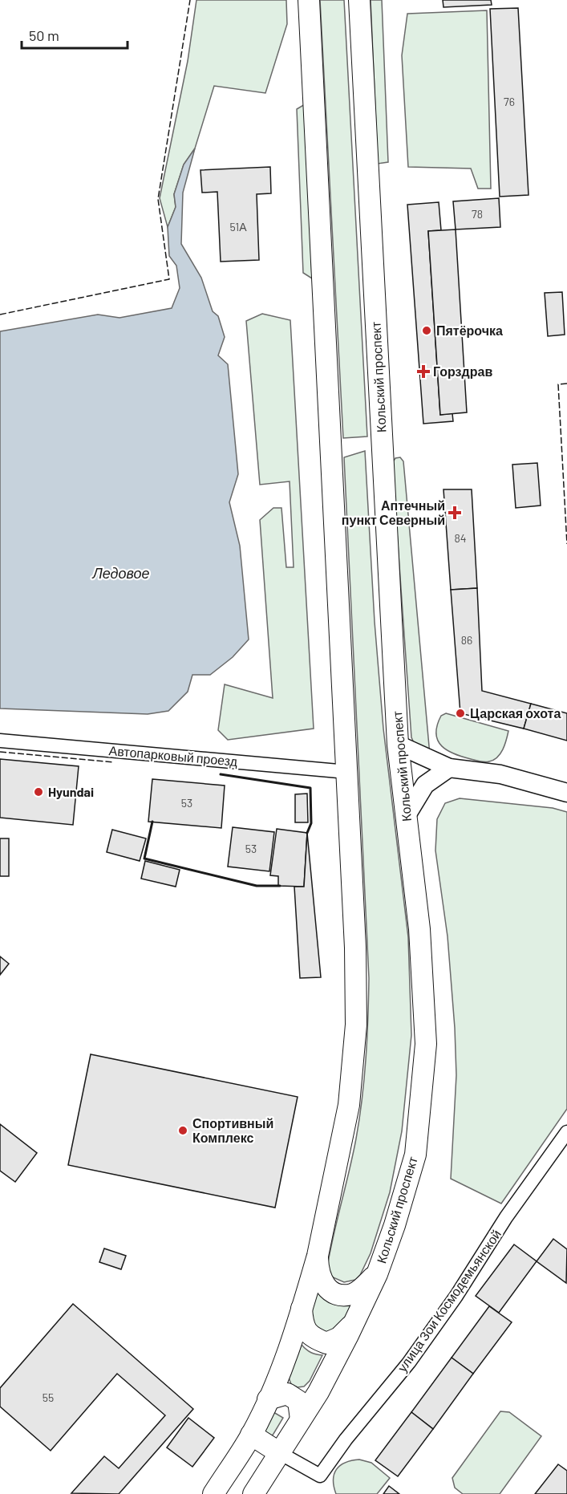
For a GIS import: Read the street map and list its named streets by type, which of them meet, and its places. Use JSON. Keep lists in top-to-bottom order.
{
  "streets": {
    "main road": ["Кольский проспект"],
    "street": ["Автопарковый проезд", "улица Зои Космодемьянской"]
  },
  "crossings": [
    ["Кольский проспект", "Автопарковый проезд"],
    ["Кольский проспект", "улица Зои Космодемьянской"]
  ],
  "water": ["Ледовое"],
  "places": {
    "other": [
      "Пятёрочка",
      "Царская охота",
      "Hyundai",
      "Спортивный Комплекс"
    ],
    "health": ["Горздрав", "Аптечный пункт Северный"]
  },
  "house_numbers": [
    "76",
    "78",
    "51А",
    "84",
    "86",
    "53",
    "53",
    "55"
  ],
  "scale_bar": "50 m"
}
